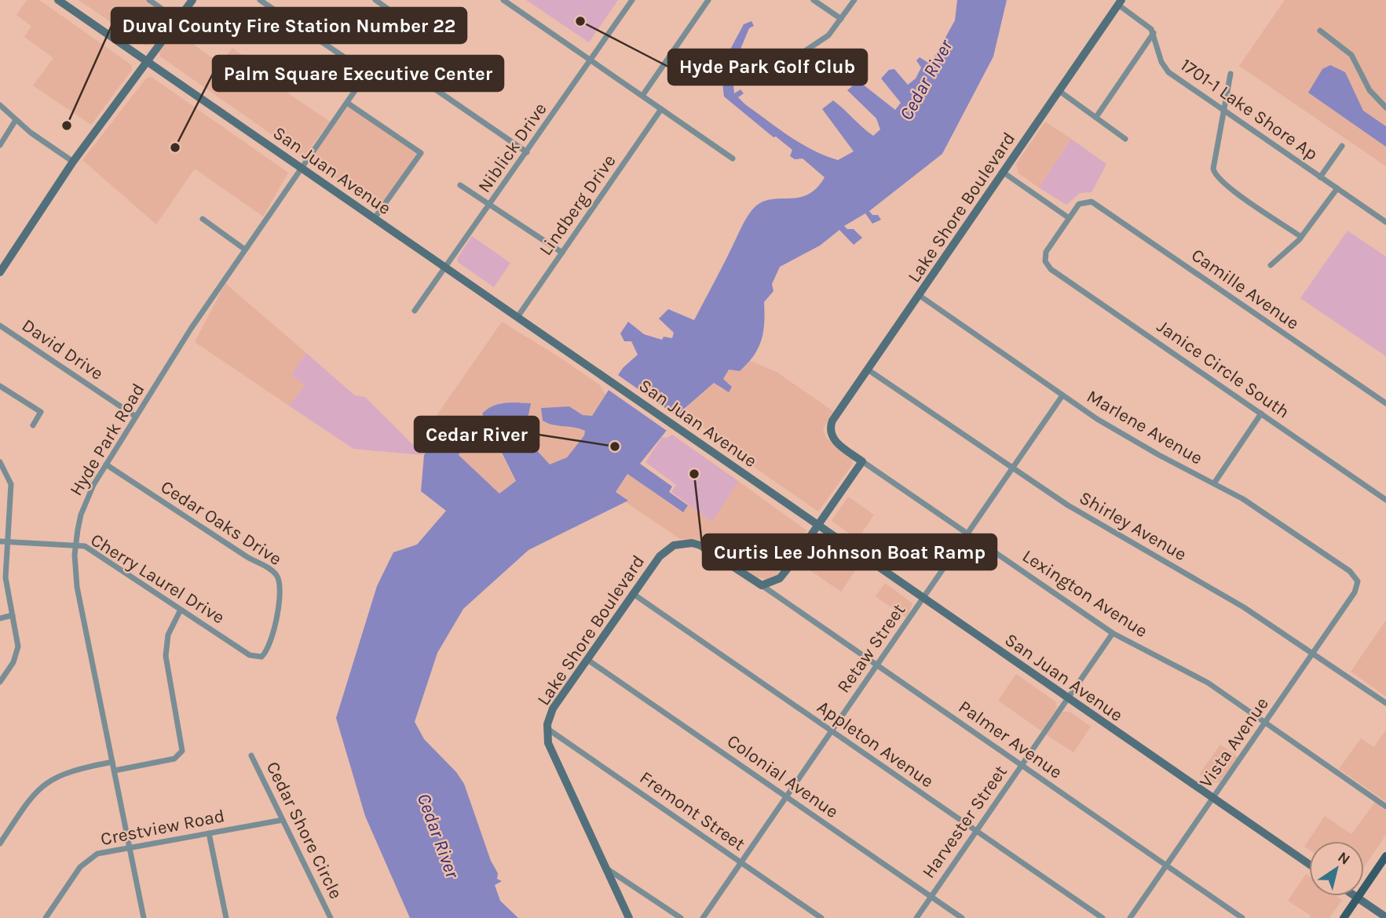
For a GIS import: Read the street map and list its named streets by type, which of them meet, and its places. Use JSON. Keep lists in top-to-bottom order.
{
  "streets": {
    "street": [
      "1701-1 Lake Shore Ap",
      "Niblick Drive",
      "San Juan Avenue",
      "Lindberg Drive",
      "Lake Shore Boulevard",
      "Camille Avenue",
      "David Drive",
      "Janice Circle South",
      "Marlene Avenue",
      "Hyde Park Road",
      "Cedar Oaks Drive",
      "Shirley Avenue",
      "Cherry Laurel Drive",
      "Lexington Avenue",
      "Retaw Street",
      "Palmer Avenue",
      "Vista Avenue",
      "Appleton Avenue",
      "Colonial Avenue",
      "Fremont Street",
      "Harvester Street",
      "Crestview Road",
      "Cedar Shore Circle"
    ]
  },
  "crossings": [
    ["Niblick Drive", "San Juan Avenue"],
    ["San Juan Avenue", "Lindberg Drive"],
    ["San Juan Avenue", "Hyde Park Road"],
    ["San Juan Avenue", "Retaw Street"],
    ["San Juan Avenue", "Vista Avenue"],
    ["San Juan Avenue", "Harvester Street"],
    ["Lake Shore Boulevard", "Marlene Avenue"],
    ["Lake Shore Boulevard", "Shirley Avenue"],
    ["Lake Shore Boulevard", "Lexington Avenue"],
    ["Lake Shore Boulevard", "Palmer Avenue"],
    ["Lake Shore Boulevard", "Appleton Avenue"],
    ["Lake Shore Boulevard", "Colonial Avenue"],
    ["Lake Shore Boulevard", "Fremont Street"],
    ["Camille Avenue", "Janice Circle South"],
    ["David Drive", "Hyde Park Road"],
    ["Marlene Avenue", "Retaw Street"],
    ["Marlene Avenue", "Vista Avenue"],
    ["Hyde Park Road", "Cedar Oaks Drive"],
    ["Hyde Park Road", "Cherry Laurel Drive"],
    ["Hyde Park Road", "Crestview Road"],
    ["Cedar Oaks Drive", "Cherry Laurel Drive"],
    ["Shirley Avenue", "Retaw Street"],
    ["Shirley Avenue", "Vista Avenue"],
    ["Lexington Avenue", "Retaw Street"],
    ["Lexington Avenue", "Vista Avenue"],
    ["Lexington Avenue", "Harvester Street"],
    ["Retaw Street", "Palmer Avenue"],
    ["Retaw Street", "Appleton Avenue"],
    ["Retaw Street", "Colonial Avenue"],
    ["Retaw Street", "Fremont Street"],
    ["Palmer Avenue", "Vista Avenue"],
    ["Palmer Avenue", "Harvester Street"],
    ["Appleton Avenue", "Harvester Street"],
    ["Colonial Avenue", "Harvester Street"],
    ["Crestview Road", "Cedar Shore Circle"]
  ],
  "water": ["Cedar River"],
  "places": [
    "Hyde Park Golf Club",
    "Duval County Fire Station Number 22",
    "Palm Square Executive Center",
    "Cedar River",
    "Curtis Lee Johnson Boat Ramp"
  ],
  "north": "top right"
}
